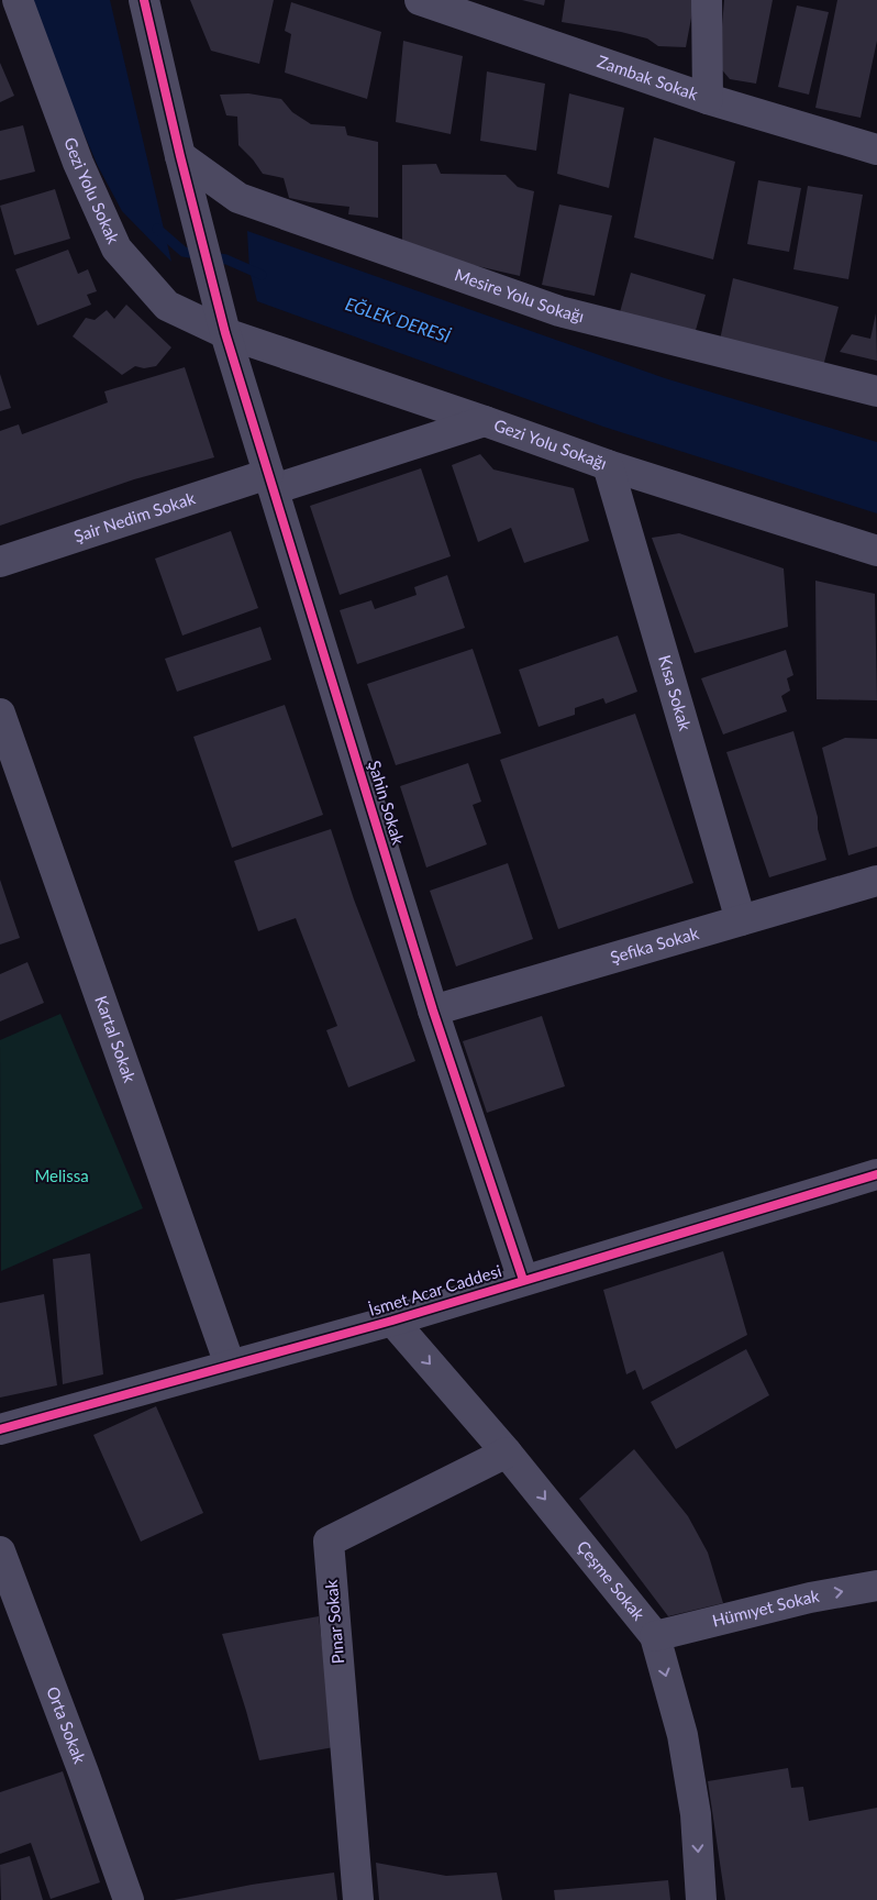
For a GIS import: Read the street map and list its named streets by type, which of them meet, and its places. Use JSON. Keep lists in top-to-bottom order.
{
  "streets": {
    "street": [
      "Zambak Sokak",
      "Gezi Yolu Sokak",
      "Mesire Yolu Sokağı",
      "Gezi Yolu Sokağı",
      "Şair Nedim Sokak",
      "Kısa Sokak",
      "Şahin Sokak",
      "Şefika Sokak",
      "Kartal Sokak",
      "İsmet Acar Caddesi",
      "Çeşme Sokak",
      "Hümıyet Sokak",
      "Pınar Sokak",
      "Orta Sokak"
    ]
  },
  "crossings": [
    ["Gezi Yolu Sokak", "Gezi Yolu Sokağı"],
    ["Gezi Yolu Sokak", "Şahin Sokak"],
    ["Mesire Yolu Sokağı", "Şahin Sokak"],
    ["Gezi Yolu Sokağı", "Şair Nedim Sokak"],
    ["Gezi Yolu Sokağı", "Kısa Sokak"],
    ["Gezi Yolu Sokağı", "Şahin Sokak"],
    ["Şair Nedim Sokak", "Şahin Sokak"],
    ["Kısa Sokak", "Şefika Sokak"],
    ["Şahin Sokak", "Şefika Sokak"],
    ["Şahin Sokak", "İsmet Acar Caddesi"],
    ["Kartal Sokak", "İsmet Acar Caddesi"],
    ["İsmet Acar Caddesi", "Çeşme Sokak"],
    ["Çeşme Sokak", "Hümıyet Sokak"],
    ["Çeşme Sokak", "Pınar Sokak"]
  ],
  "one_way": ["Çeşme Sokak", "Hümıyet Sokak"],
  "water": ["EĞLEK DERESİ"],
  "parks": ["Melissa"]
}
